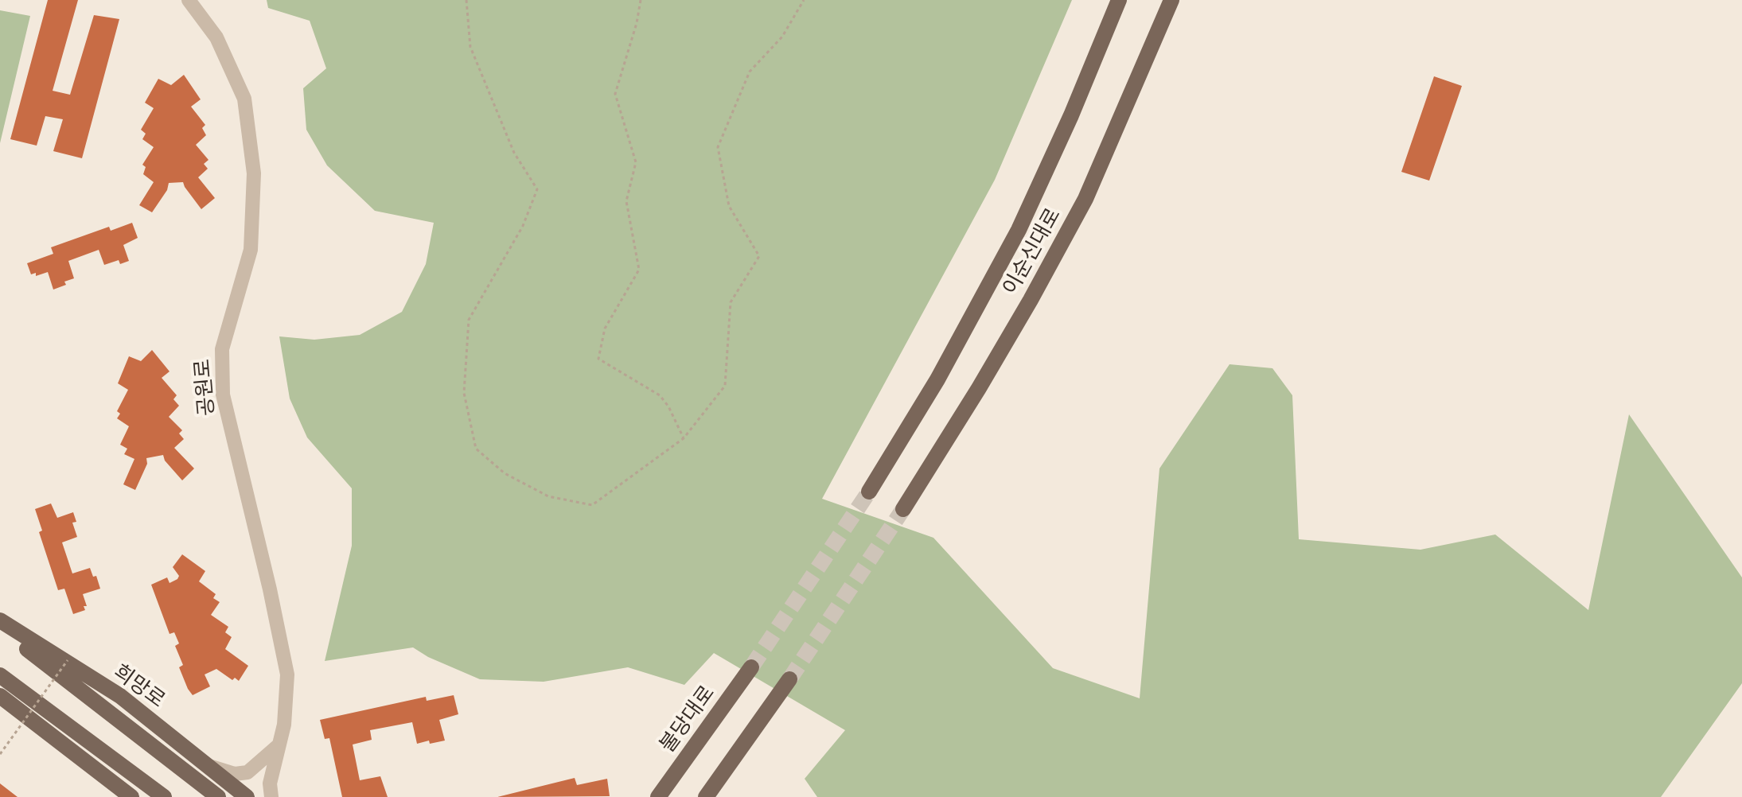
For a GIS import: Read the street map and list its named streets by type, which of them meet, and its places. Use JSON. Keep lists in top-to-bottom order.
{
  "streets": {
    "main road": ["이순신대로", "희망로", "불당대로"],
    "street": ["공원로"]
  }
}
